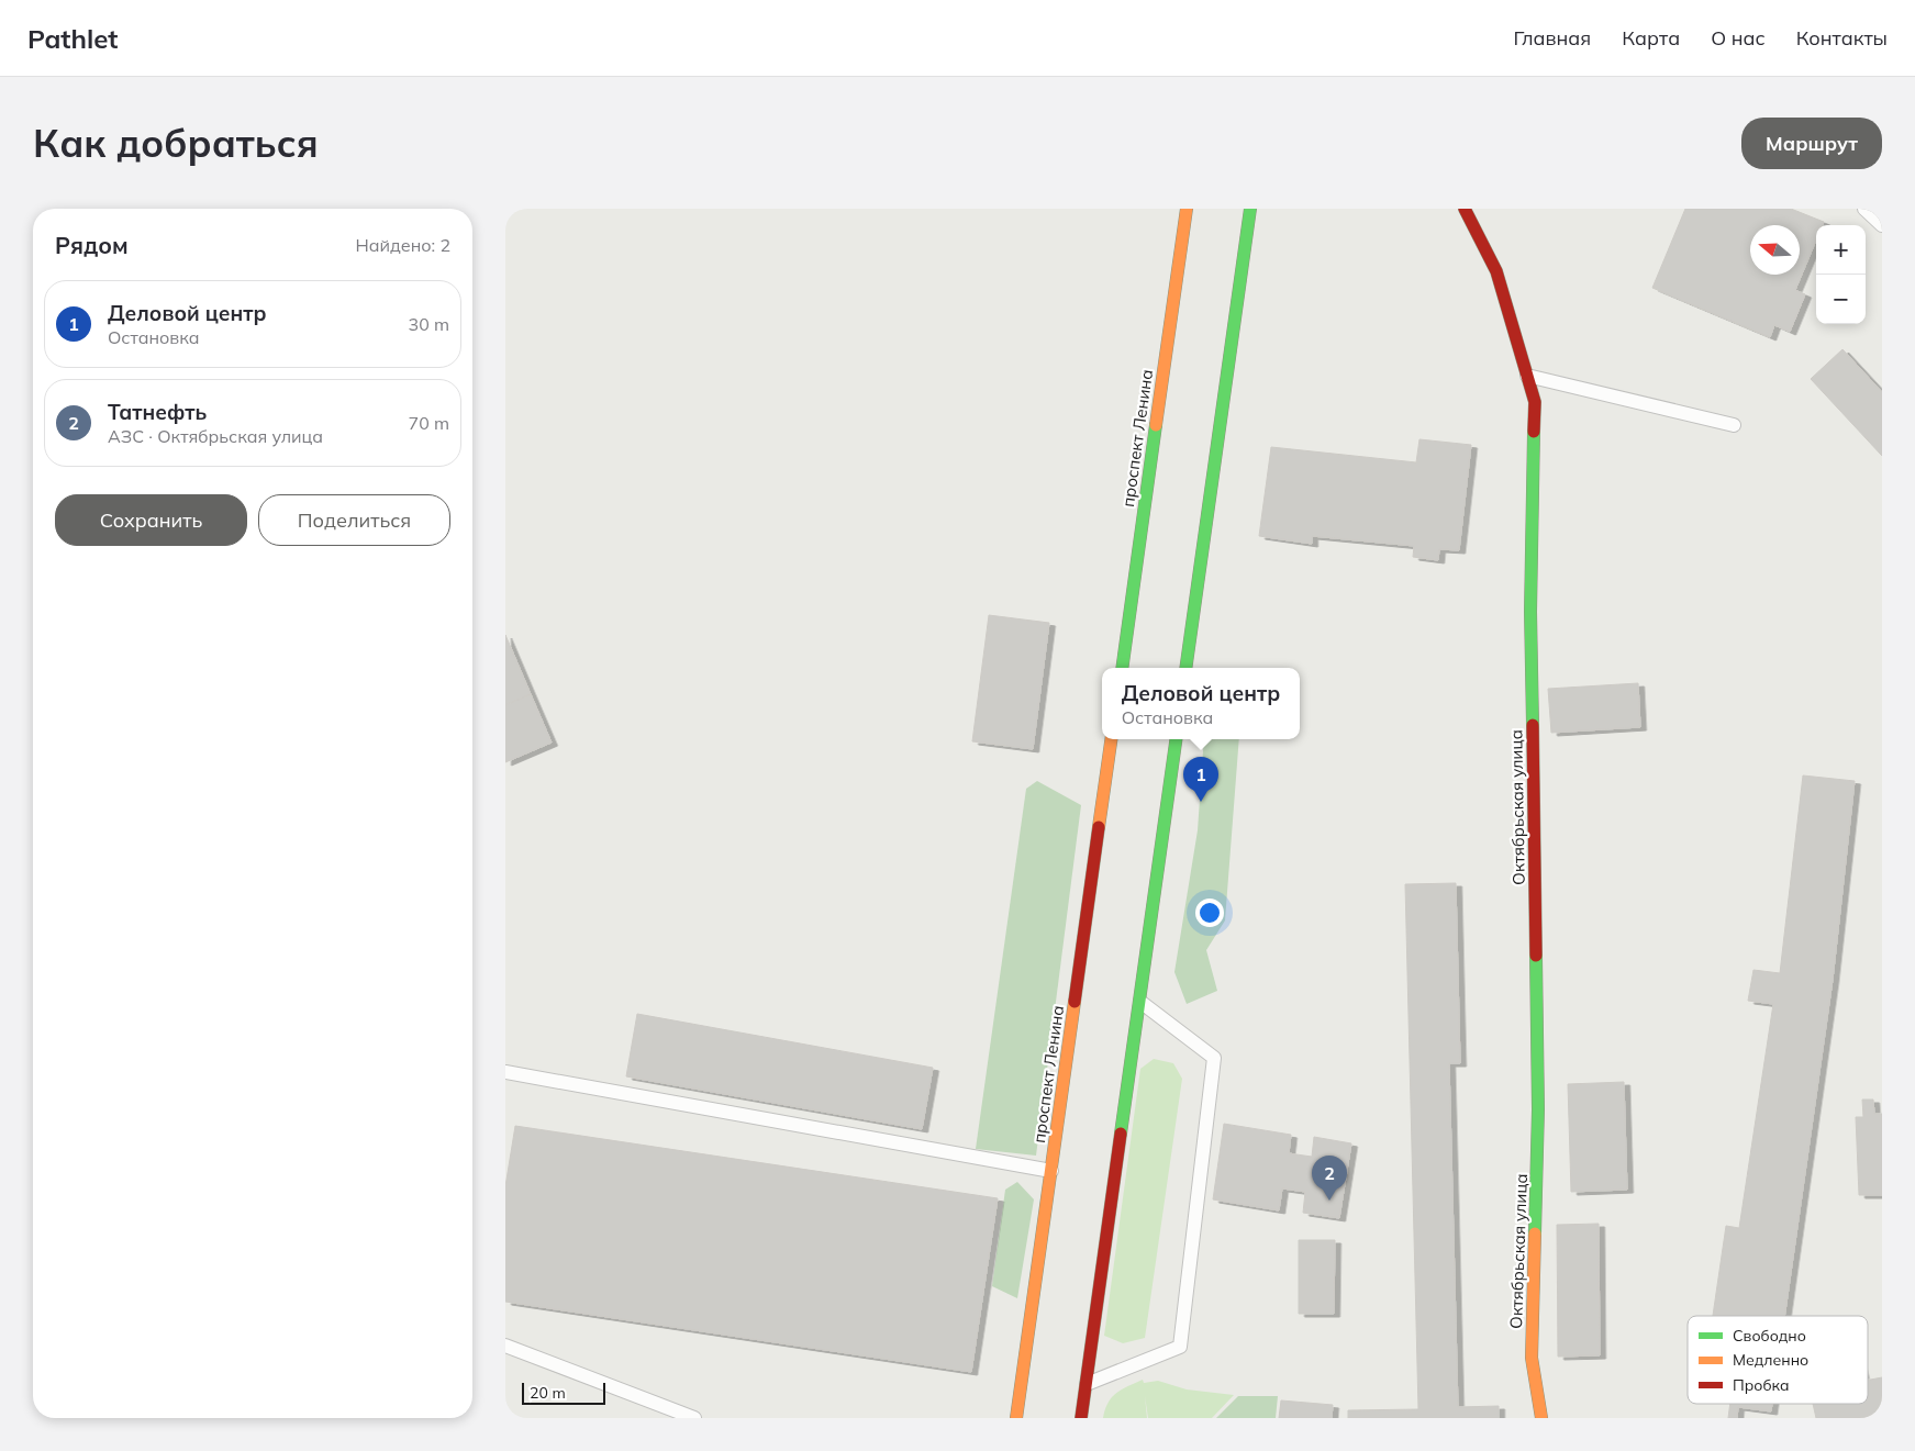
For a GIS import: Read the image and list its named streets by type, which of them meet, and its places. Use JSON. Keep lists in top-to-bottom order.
{
  "streets": {
    "main road": ["проспект Ленина", "Октябрьская улица"]
  },
  "legend": ["Свободно", "Медленно", "Пробка"],
  "scale_bar": "20 m",
  "north": "left",
  "page": {
    "header": "Pathlet",
    "nav": [
      "Главная",
      "Карта",
      "О нас",
      "Контакты"
    ],
    "buttons": [
      "Маршрут",
      ["Сохранить", "Поделиться"]
    ],
    "title": "Как добраться",
    "heading": ["Рядом", "Найдено: 2"],
    "map_buttons": ["+", "−"],
    "list": [
      {
        "mark": "1",
        "name": "Деловой центр",
        "note": "Остановка",
        "value": "30 m"
      },
      {
        "mark": "2",
        "name": "Татнефть",
        "note": "АЗС · Октябрьская улица",
        "value": "70 m"
      }
    ],
    "popup": ["Деловой центр", "Остановка"],
    "pins": ["1", "2"],
    "scale": "20 m"
  }
}
